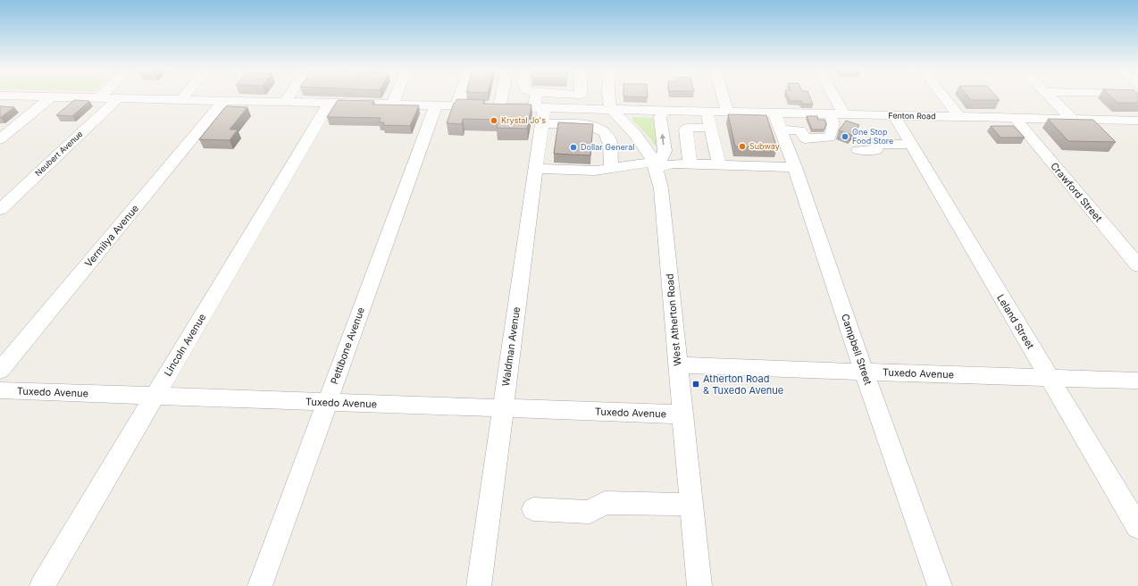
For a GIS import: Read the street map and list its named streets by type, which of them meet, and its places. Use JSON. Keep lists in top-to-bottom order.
{
  "streets": {
    "street": [
      "Fenton Road",
      "Neubert Avenue",
      "Crawford Street",
      "Vermilya Avenue",
      "West Atherton Road",
      "Leland Street",
      "Lincoln Avenue",
      "Pettibone Avenue",
      "Waldman Avenue",
      "Campbell Street",
      "Tuxedo Avenue"
    ]
  },
  "crossings": [
    ["Fenton Road", "Neubert Avenue"],
    ["Fenton Road", "Crawford Street"],
    ["Fenton Road", "Vermilya Avenue"],
    ["Fenton Road", "West Atherton Road"],
    ["Fenton Road", "Leland Street"],
    ["Fenton Road", "Lincoln Avenue"],
    ["Fenton Road", "Pettibone Avenue"],
    ["Fenton Road", "Waldman Avenue"],
    ["Fenton Road", "Campbell Street"],
    ["West Atherton Road", "Tuxedo Avenue"],
    ["Leland Street", "Tuxedo Avenue"],
    ["Lincoln Avenue", "Tuxedo Avenue"],
    ["Pettibone Avenue", "Tuxedo Avenue"],
    ["Waldman Avenue", "Tuxedo Avenue"],
    ["Campbell Street", "Tuxedo Avenue"]
  ],
  "places": {
    "other": [
      "Krystal Jo's",
      "One Stop Food Store",
      "Subway",
      "Dollar General"
    ],
    "transit": ["Atherton Road & Tuxedo Avenue"]
  }
}
